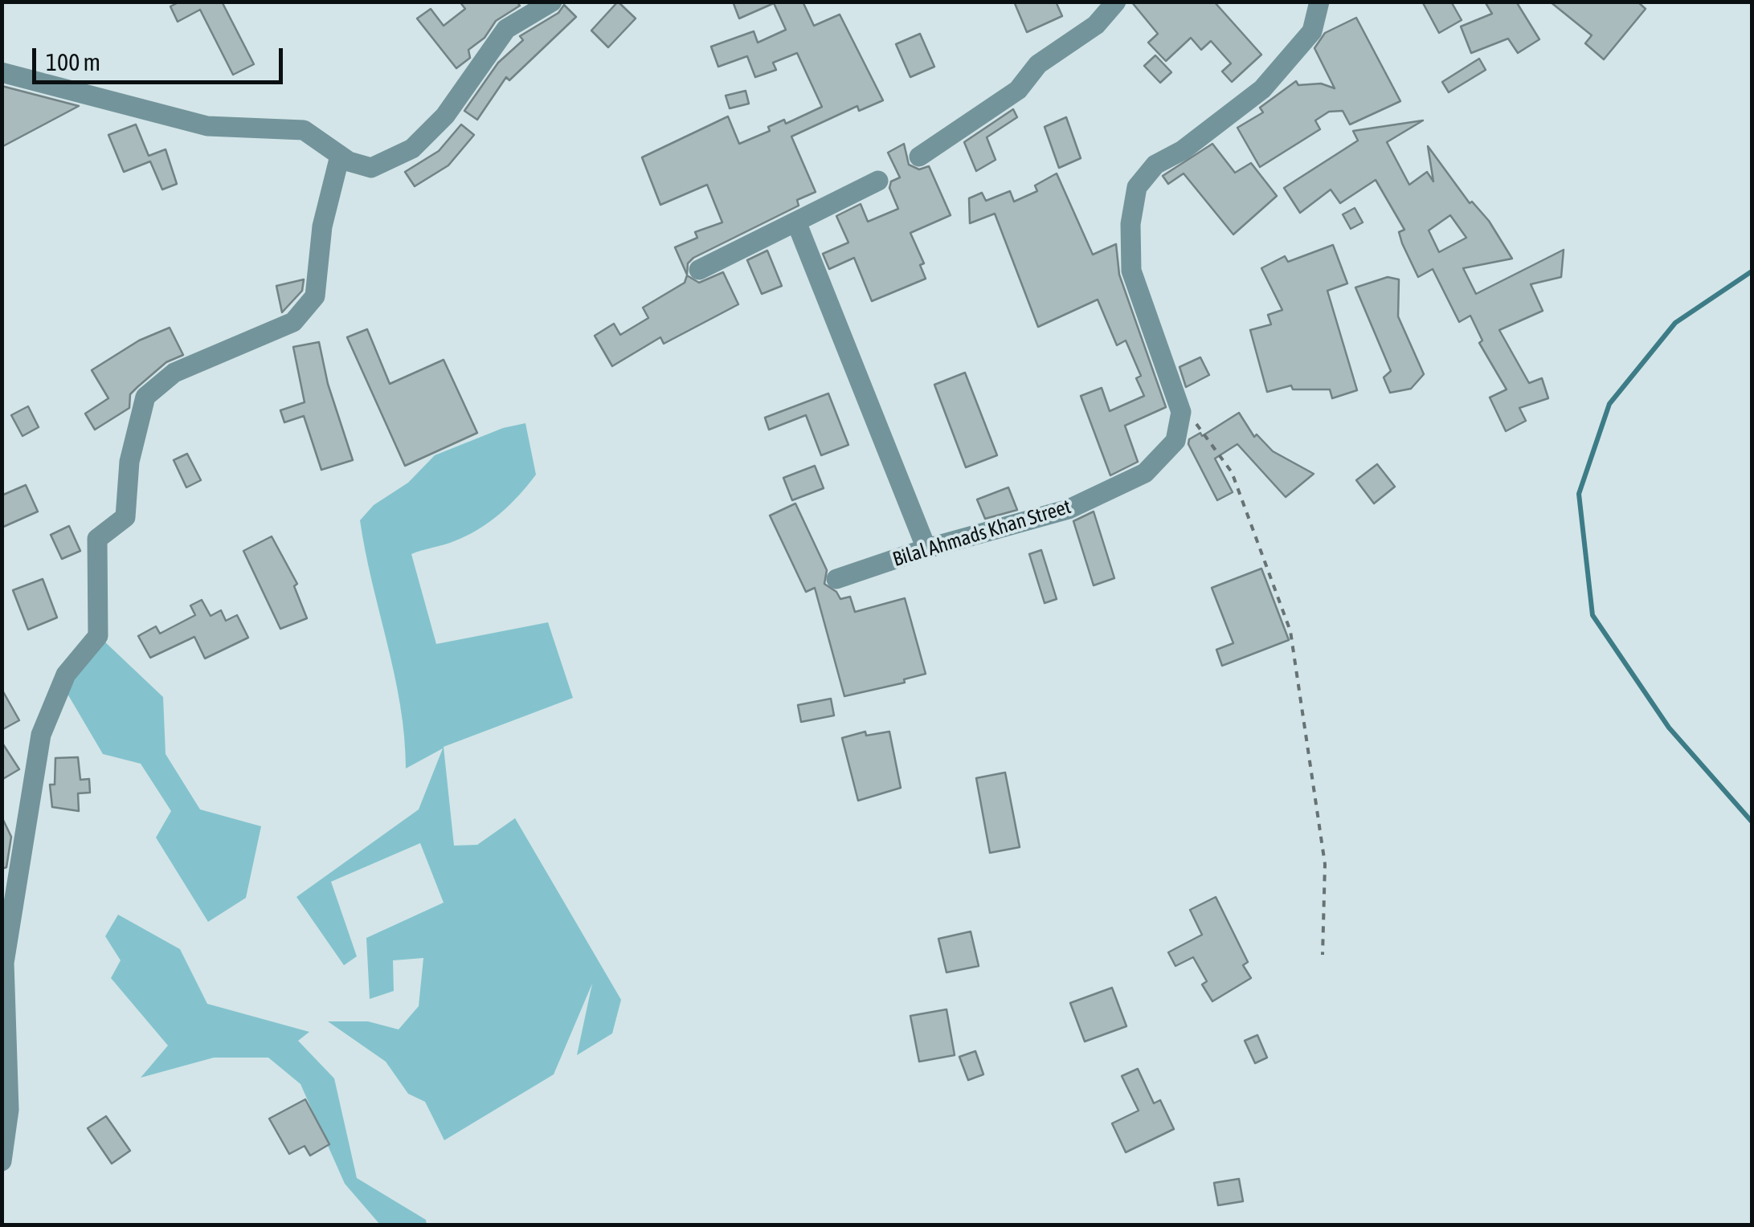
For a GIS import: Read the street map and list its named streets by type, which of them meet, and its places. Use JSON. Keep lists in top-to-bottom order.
{
  "streets": {
    "street": ["Bilal Ahmads Khan Street"]
  },
  "scale_bar": "100 m"
}
